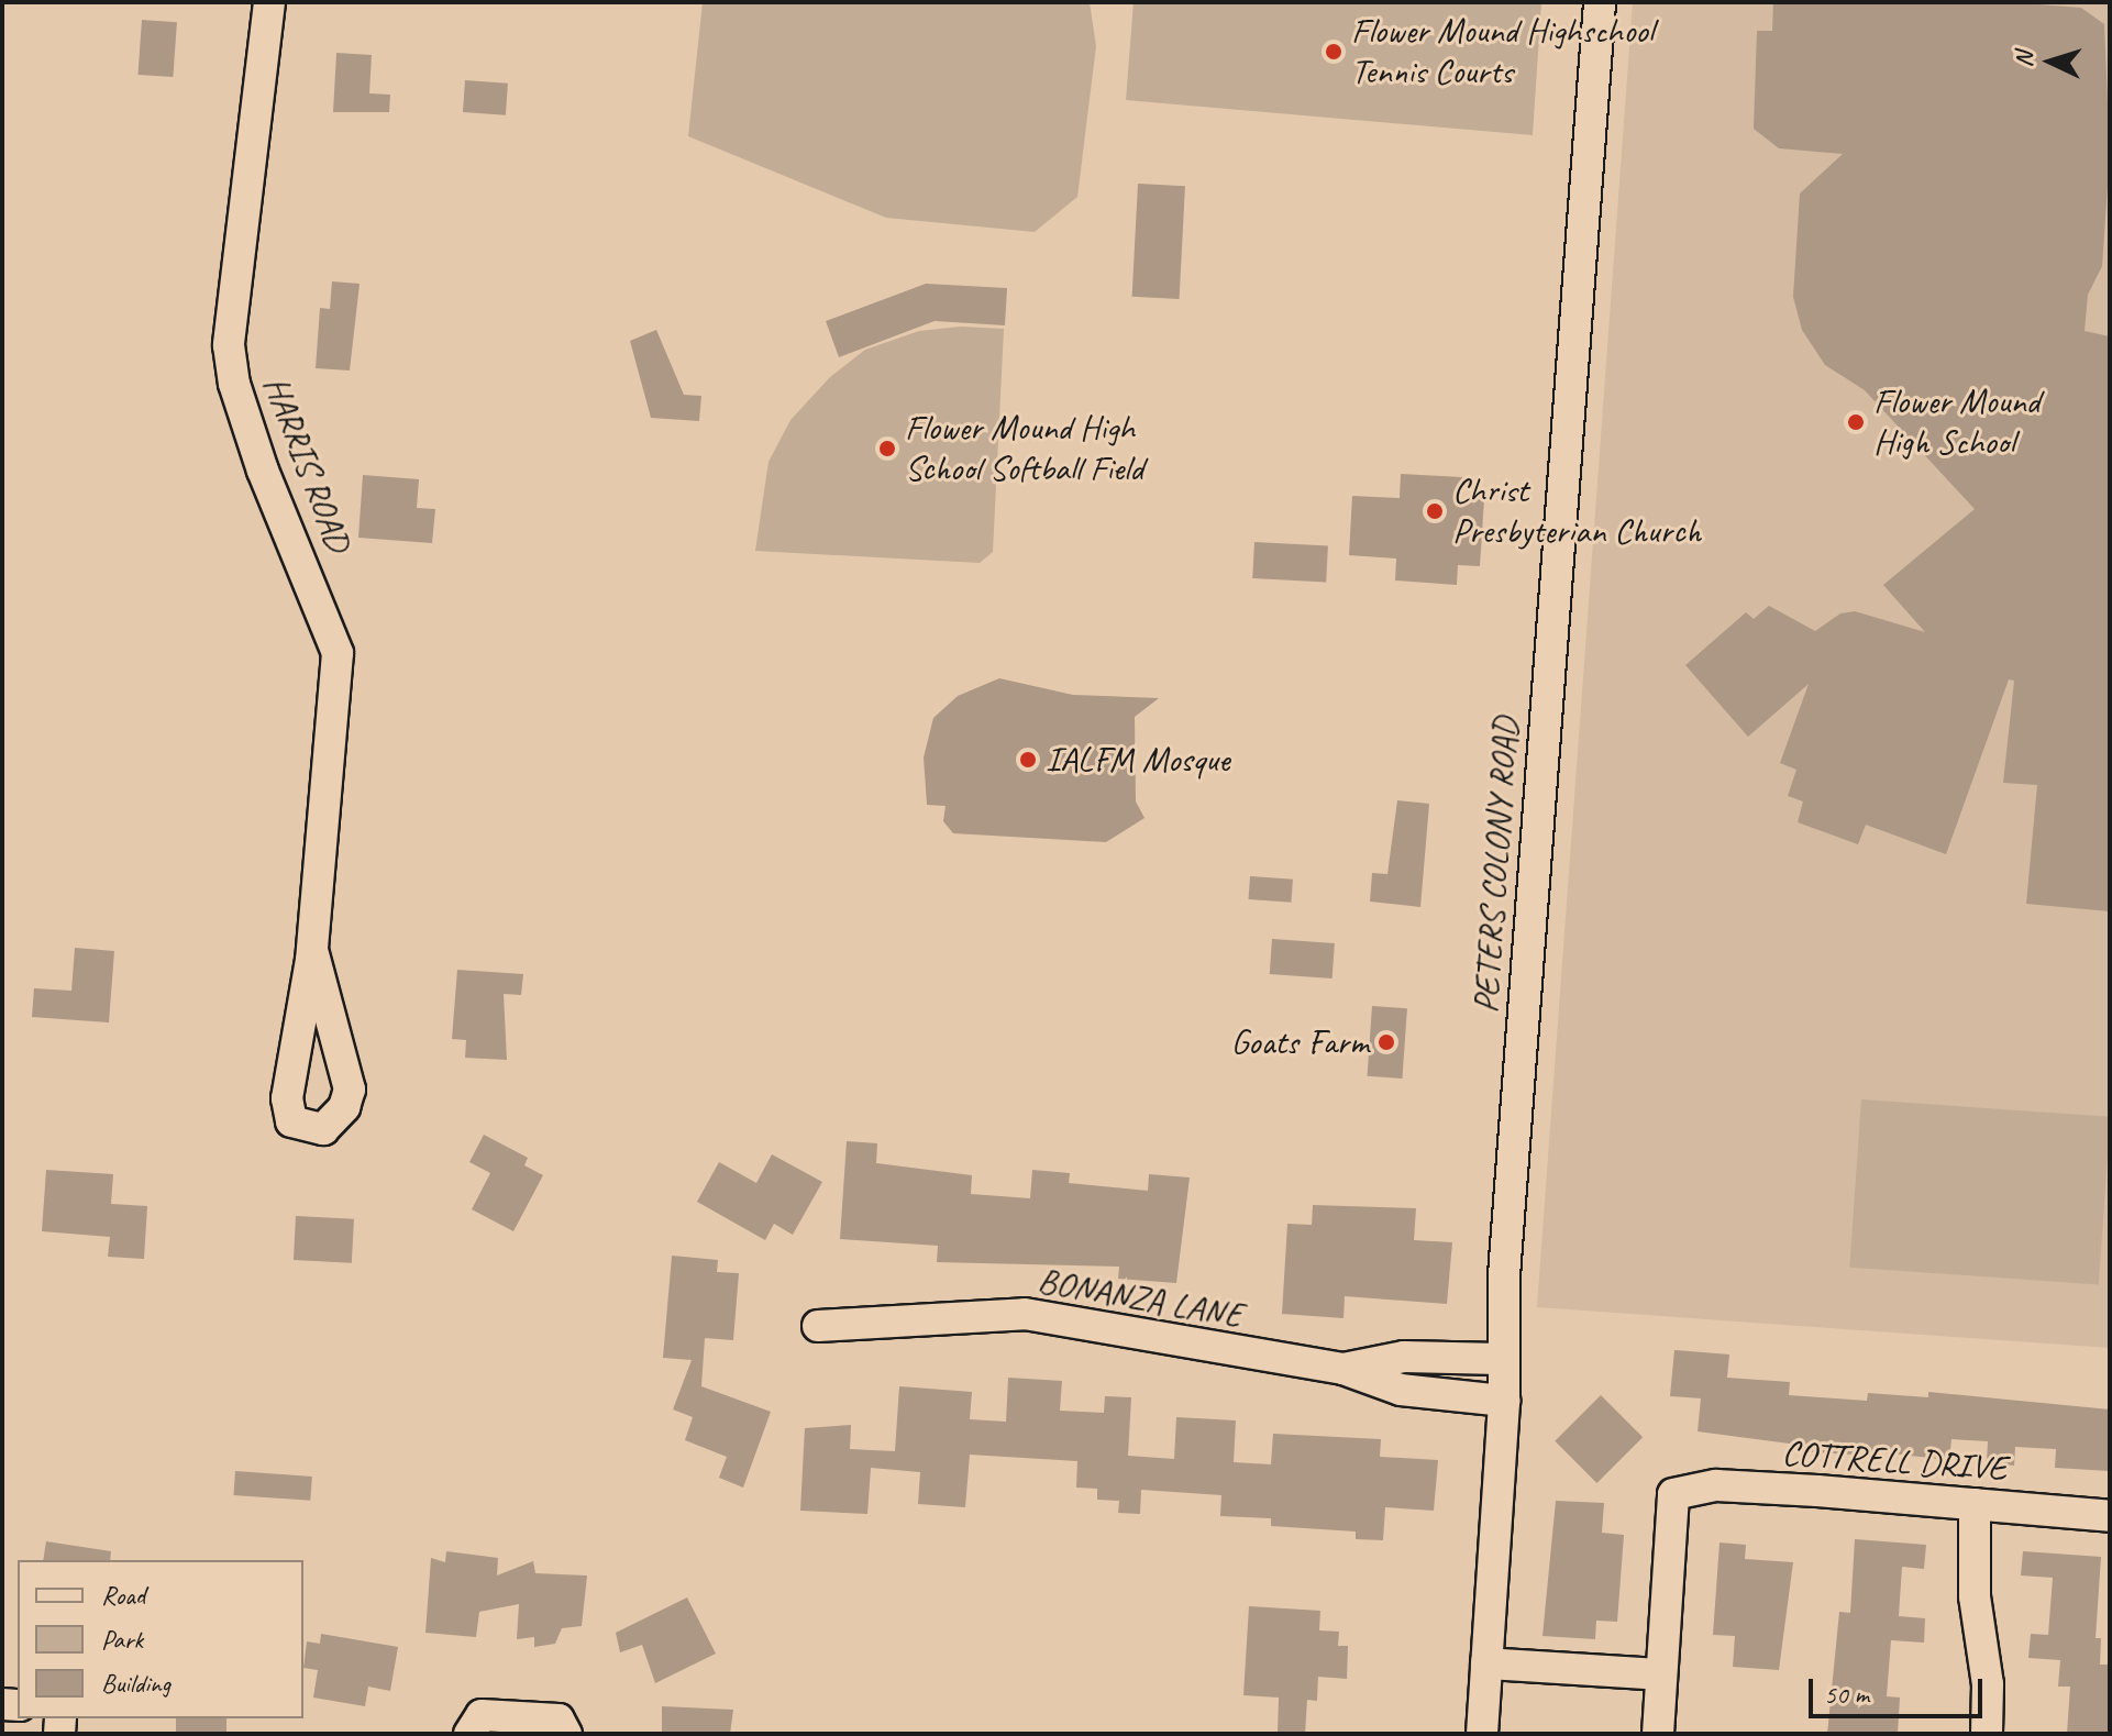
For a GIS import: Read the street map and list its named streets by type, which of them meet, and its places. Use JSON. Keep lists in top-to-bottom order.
{
  "streets": {
    "street": [
      "HARRIS ROAD",
      "PETERS COLONY ROAD",
      "BONANZA LANE",
      "COTTRELL DRIVE"
    ]
  },
  "crossings": [
    ["PETERS COLONY ROAD", "BONANZA LANE"]
  ],
  "places": [
    "Flower Mound Highschool Tennis Courts",
    "Flower Mound High School",
    "Flower Mound High School Softball Field",
    "Christ Presbyterian Church",
    "IALFM Mosque",
    "Goats Farm"
  ],
  "legend": ["Road", "Park", "Building"],
  "scale_bar": "50 m",
  "north": "left"
}
